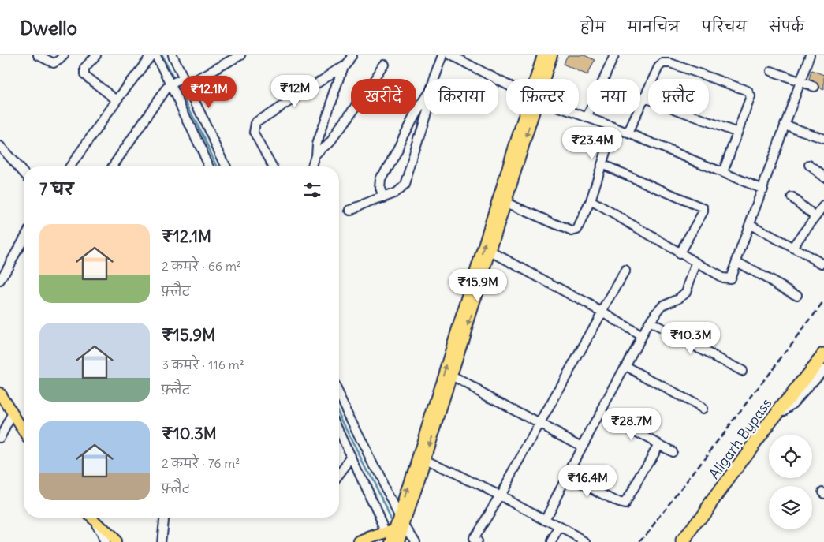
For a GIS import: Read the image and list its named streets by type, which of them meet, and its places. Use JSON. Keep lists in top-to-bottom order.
{
  "streets": {
    "highway": ["Aligarh Bypass"]
  },
  "page": {
    "header": "Dwello",
    "nav": [
      "होम",
      "मानचित्र",
      "परिचय",
      "संपर्क"
    ],
    "price": [
      "₹12M",
      "₹12.1M",
      "₹23.4M",
      "₹15.9M",
      "₹10.3M",
      "₹28.7M",
      "₹16.4M"
    ],
    "chip": [
      "खरीदें",
      "किराया",
      "फ़िल्टर",
      "नया",
      "फ़्लैट"
    ],
    "heading": "7 घर",
    "list": [
      {
        "name": "₹12.1M",
        "note": "2 कमरे · 66 m² · फ़्लैट"
      },
      {
        "name": "₹15.9M",
        "note": "3 कमरे · 116 m² · फ़्लैट"
      },
      {
        "name": "₹10.3M",
        "note": "2 कमरे · 76 m² · फ़्लैट"
      }
    ]
  }
}
